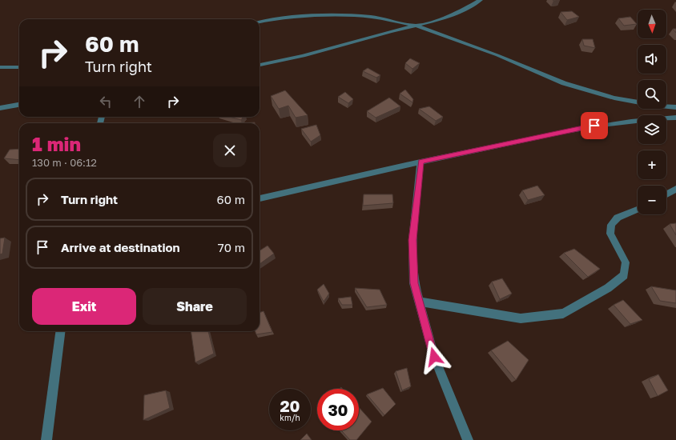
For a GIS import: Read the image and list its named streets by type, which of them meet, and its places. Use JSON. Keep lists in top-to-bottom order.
{
  "north": "bottom",
  "page": {
    "map_buttons": ["+", "−"],
    "turn": ["60 m", "Turn right"],
    "heading": ["1 min", "130 m · 06:12"],
    "list": [
      {
        "name": "Turn right",
        "value": "60 m"
      },
      {
        "name": "Arrive at destination",
        "value": "70 m"
      }
    ],
    "buttons": ["Exit", "Share"],
    "speed": "20 km/h",
    "limit": "30"
  }
}
